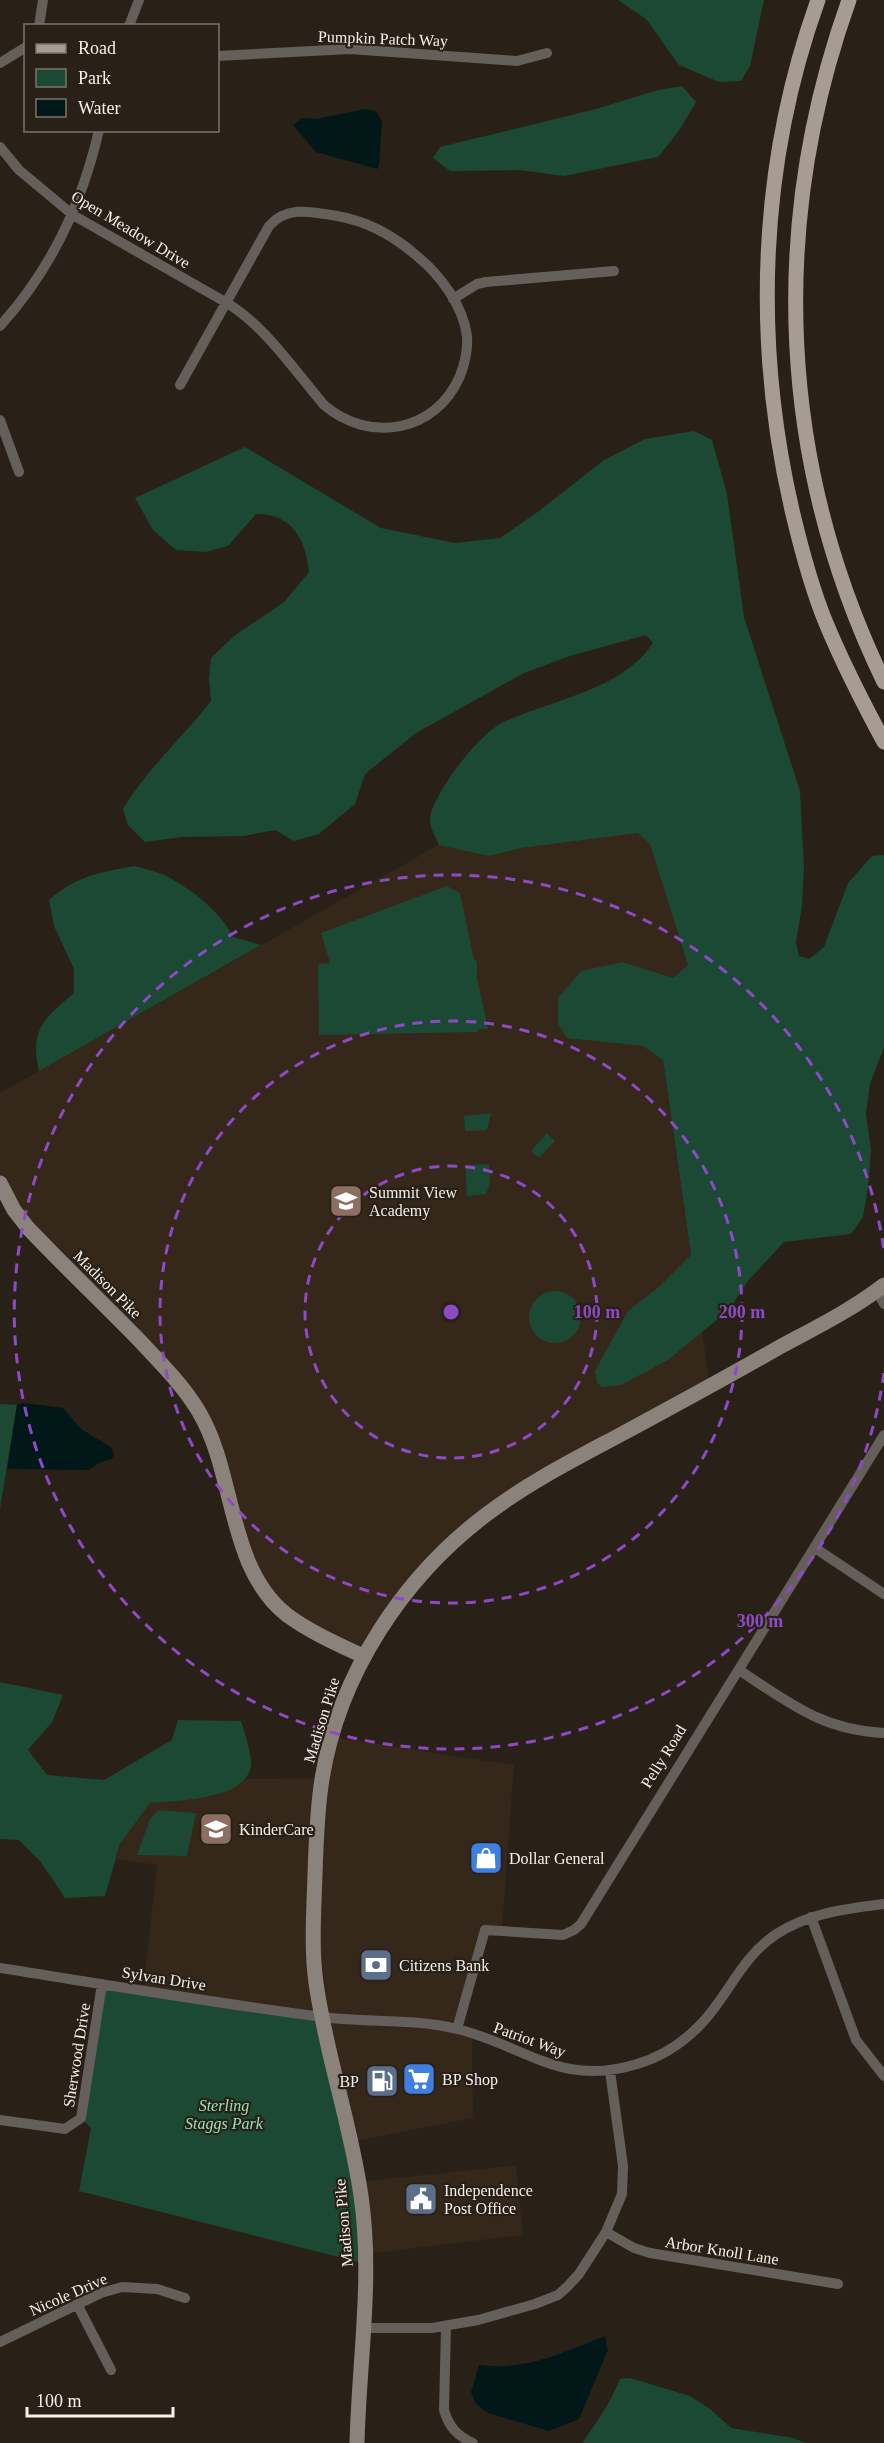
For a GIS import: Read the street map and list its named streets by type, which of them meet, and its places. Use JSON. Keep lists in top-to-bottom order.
{
  "streets": {
    "main road": ["Madison Pike"],
    "street": [
      "Pumpkin Patch Way",
      "Open Meadow Drive",
      "Pelly Road",
      "Sylvan Drive",
      "Patriot Way",
      "Sherwood Drive",
      "Arbor Knoll Lane",
      "Nicole Drive"
    ]
  },
  "crossings": [
    ["Madison Pike", "Sylvan Drive"],
    ["Madison Pike", "Patriot Way"],
    ["Pelly Road", "Patriot Way"],
    ["Sylvan Drive", "Patriot Way"],
    ["Sylvan Drive", "Sherwood Drive"]
  ],
  "parks": ["Sterling Staggs Park"],
  "places": {
    "school or university": ["Summit View Academy", "KinderCare"],
    "shop": ["Dollar General"],
    "bank": ["Citizens Bank"],
    "supermarket": ["BP Shop"],
    "fuel station": ["BP"],
    "public building": ["Independence Post Office"]
  },
  "legend": ["Road", "Park", "Water"],
  "scale_bar": "100 m",
  "rings": ["100 m", "200 m", "300 m"]
}
